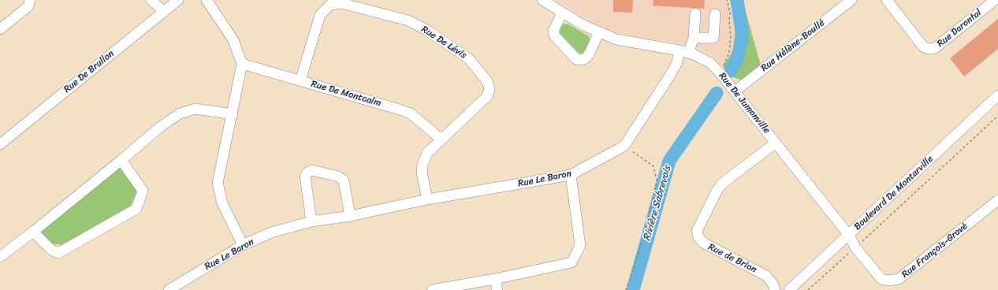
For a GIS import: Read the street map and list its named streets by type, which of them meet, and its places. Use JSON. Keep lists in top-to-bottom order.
{
  "streets": {
    "street": [
      "Rue Darontal",
      "Rue De Lévis",
      "Rue Hélène-Boullé",
      "Rue De Brullon",
      "Rue De Montcalm",
      "Rue De Jumonville",
      "Rue Le Baron",
      "Boulevard De Montarville",
      "Rue François-Gravé",
      "Rue de Brion"
    ]
  },
  "crossings": [
    ["Rue De Lévis", "Rue De Montcalm"],
    ["Rue De Lévis", "Rue Le Baron"],
    ["Rue Hélène-Boullé", "Rue De Jumonville"],
    ["Rue De Jumonville", "Rue Le Baron"],
    ["Rue De Jumonville", "Boulevard De Montarville"],
    ["Rue De Jumonville", "Rue François-Gravé"],
    ["Rue De Jumonville", "Rue de Brion"],
    ["Boulevard De Montarville", "Rue François-Gravé"]
  ],
  "water": ["Rivière Sabrevois"]
}
